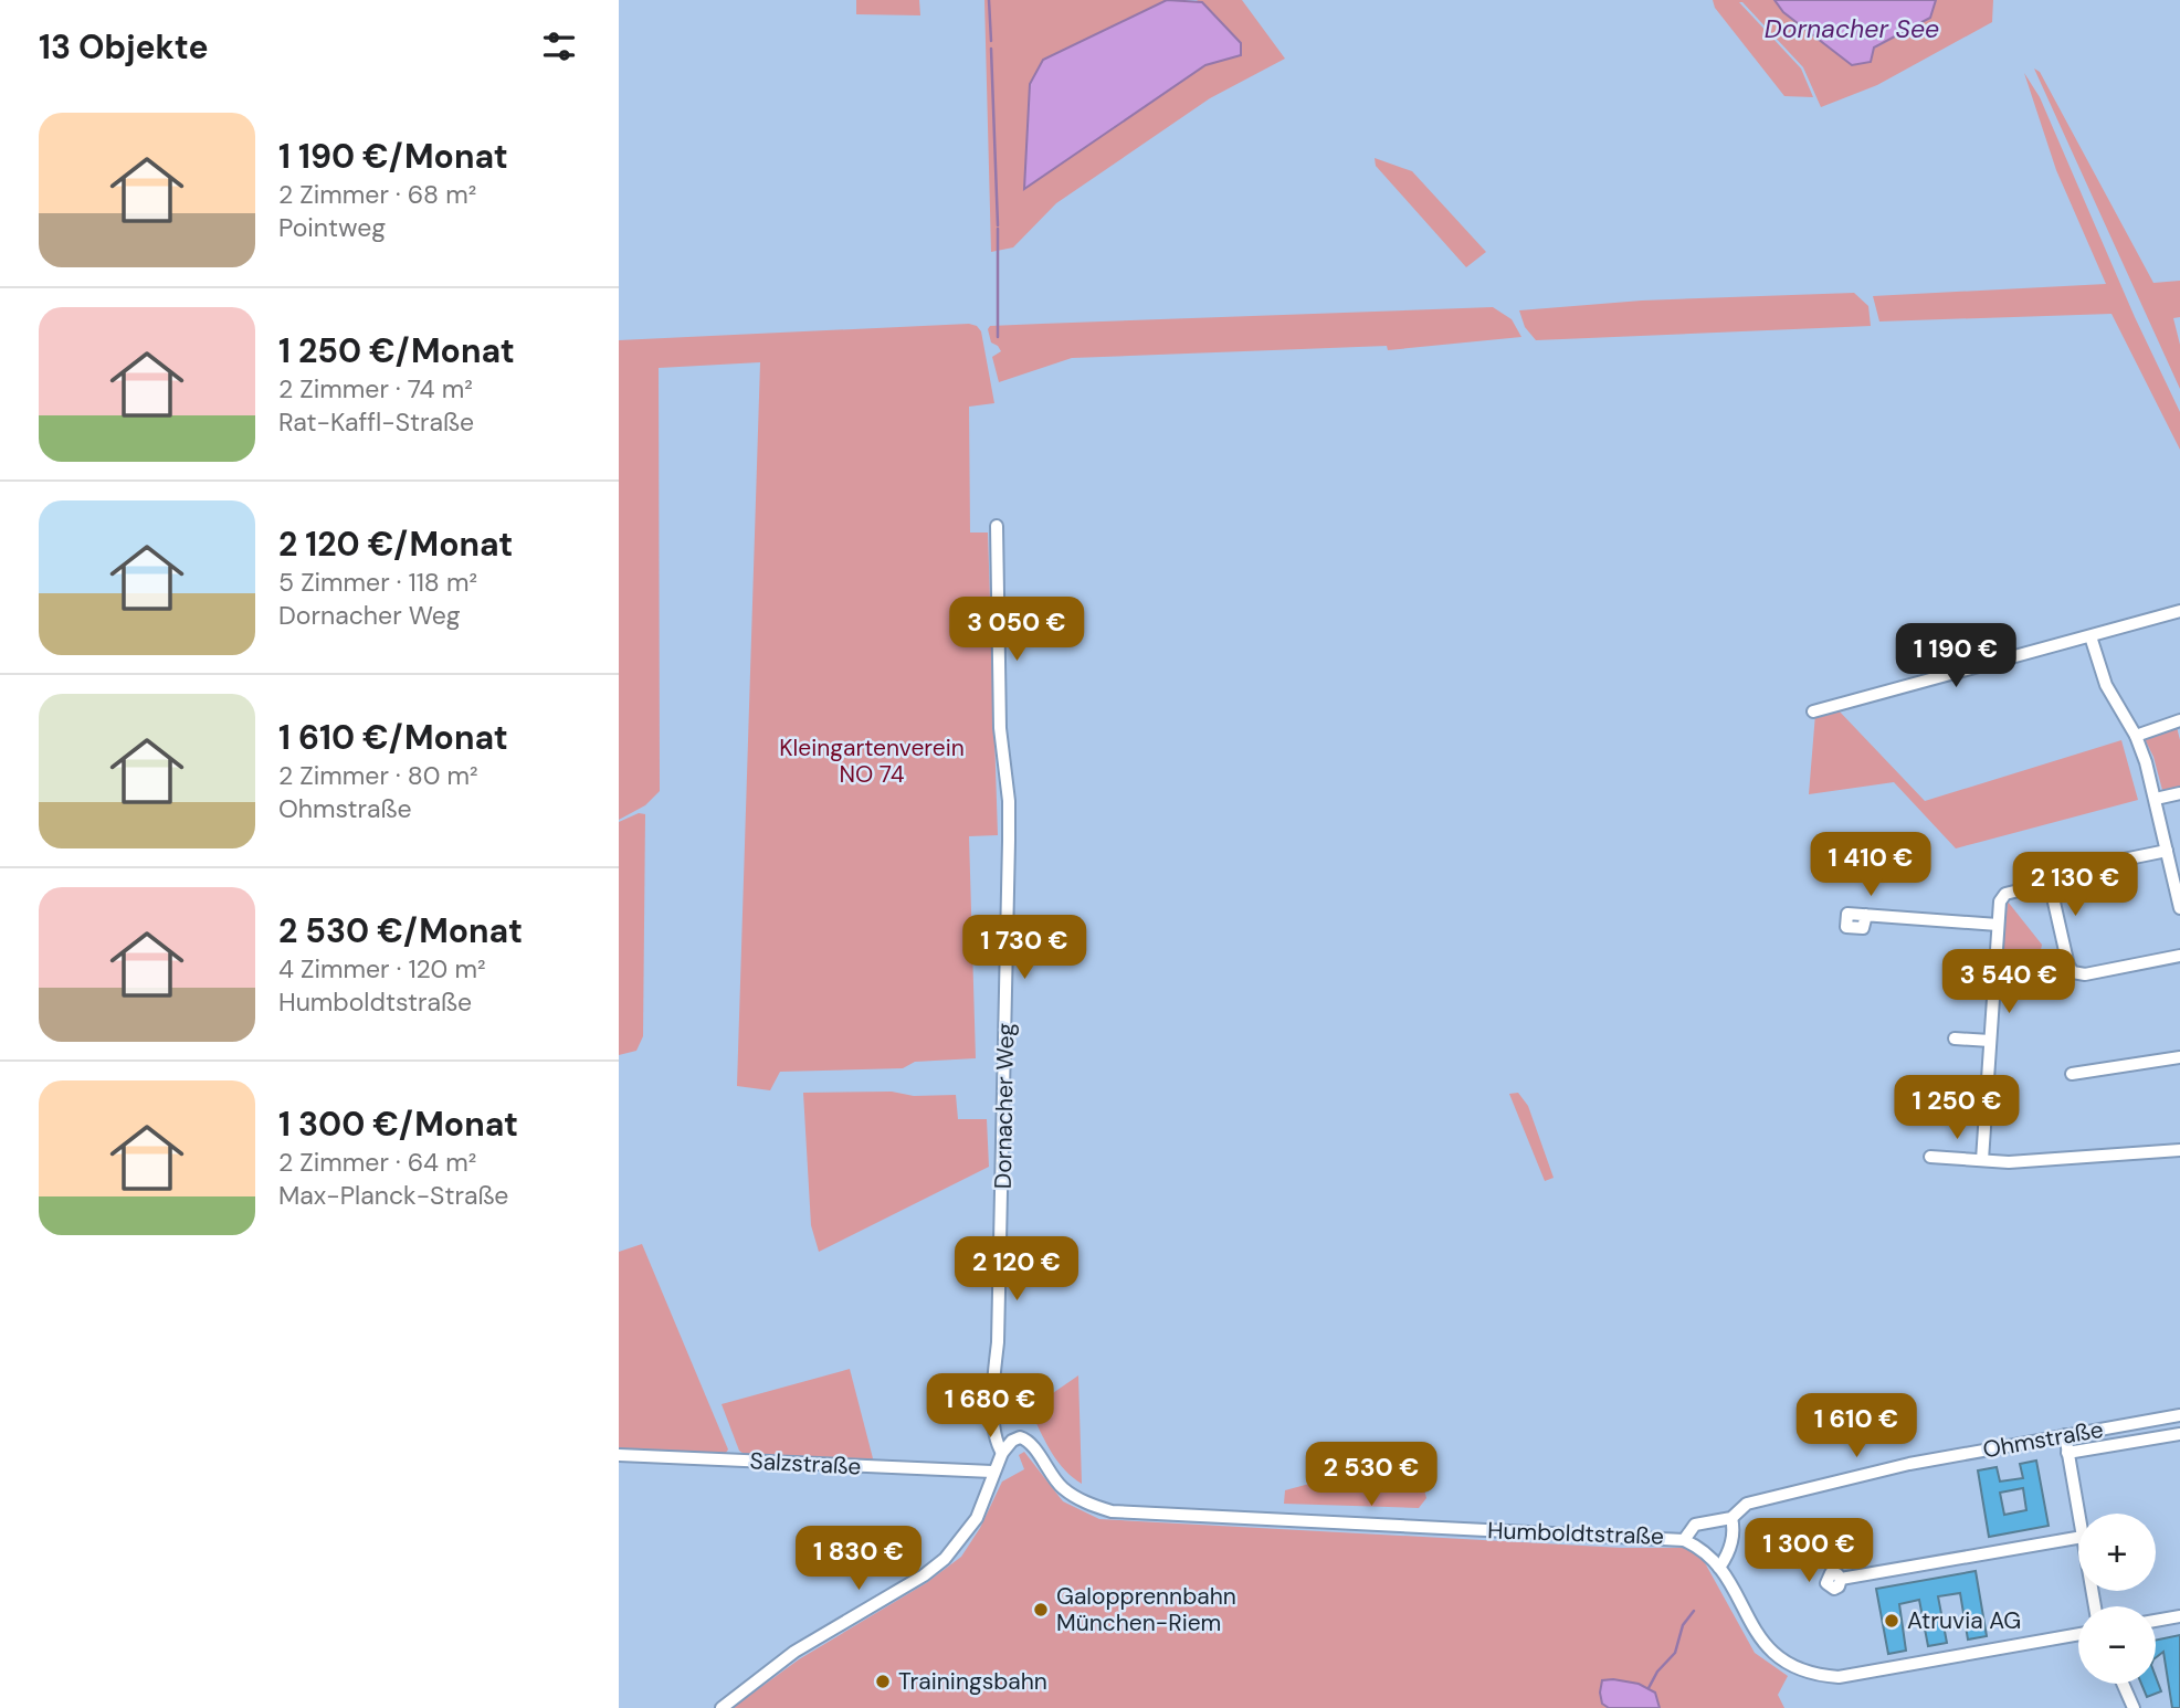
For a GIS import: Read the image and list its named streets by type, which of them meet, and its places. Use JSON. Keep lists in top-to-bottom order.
{
  "streets": {
    "street": [
      "Dornacher Weg",
      "Ohmstraße",
      "Salzstraße",
      "Humboldtstraße"
    ]
  },
  "crossings": [
    ["Dornacher Weg", "Humboldtstraße"],
    ["Ohmstraße", "Humboldtstraße"]
  ],
  "water": ["Dornacher See"],
  "parks": ["Kleingartenverein NO 74"],
  "places": ["Galopprennbahn München-Riem", "Atruvia AG", "Trainingsbahn"],
  "page": {
    "heading": "13 Objekte",
    "list": [
      {
        "name": "1 190 €/Monat",
        "note": "2 Zimmer · 68 m² · Pointweg"
      },
      {
        "name": "1 250 €/Monat",
        "note": "2 Zimmer · 74 m² · Rat-Kaffl-Straße"
      },
      {
        "name": "2 120 €/Monat",
        "note": "5 Zimmer · 118 m² · Dornacher Weg"
      },
      {
        "name": "1 610 €/Monat",
        "note": "2 Zimmer · 80 m² · Ohmstraße"
      },
      {
        "name": "2 530 €/Monat",
        "note": "4 Zimmer · 120 m² · Humboldtstraße"
      },
      {
        "name": "1 300 €/Monat",
        "note": "2 Zimmer · 64 m² · Max-Planck-Straße"
      }
    ],
    "price": [
      "3 050 €",
      "1 190 €",
      "1 410 €",
      "2 130 €",
      "1 730 €",
      "3 540 €",
      "1 250 €",
      "2 120 €",
      "1 680 €",
      "1 610 €",
      "2 530 €",
      "1 300 €",
      "1 830 €"
    ],
    "map_buttons": ["+", "−"]
  }
}
